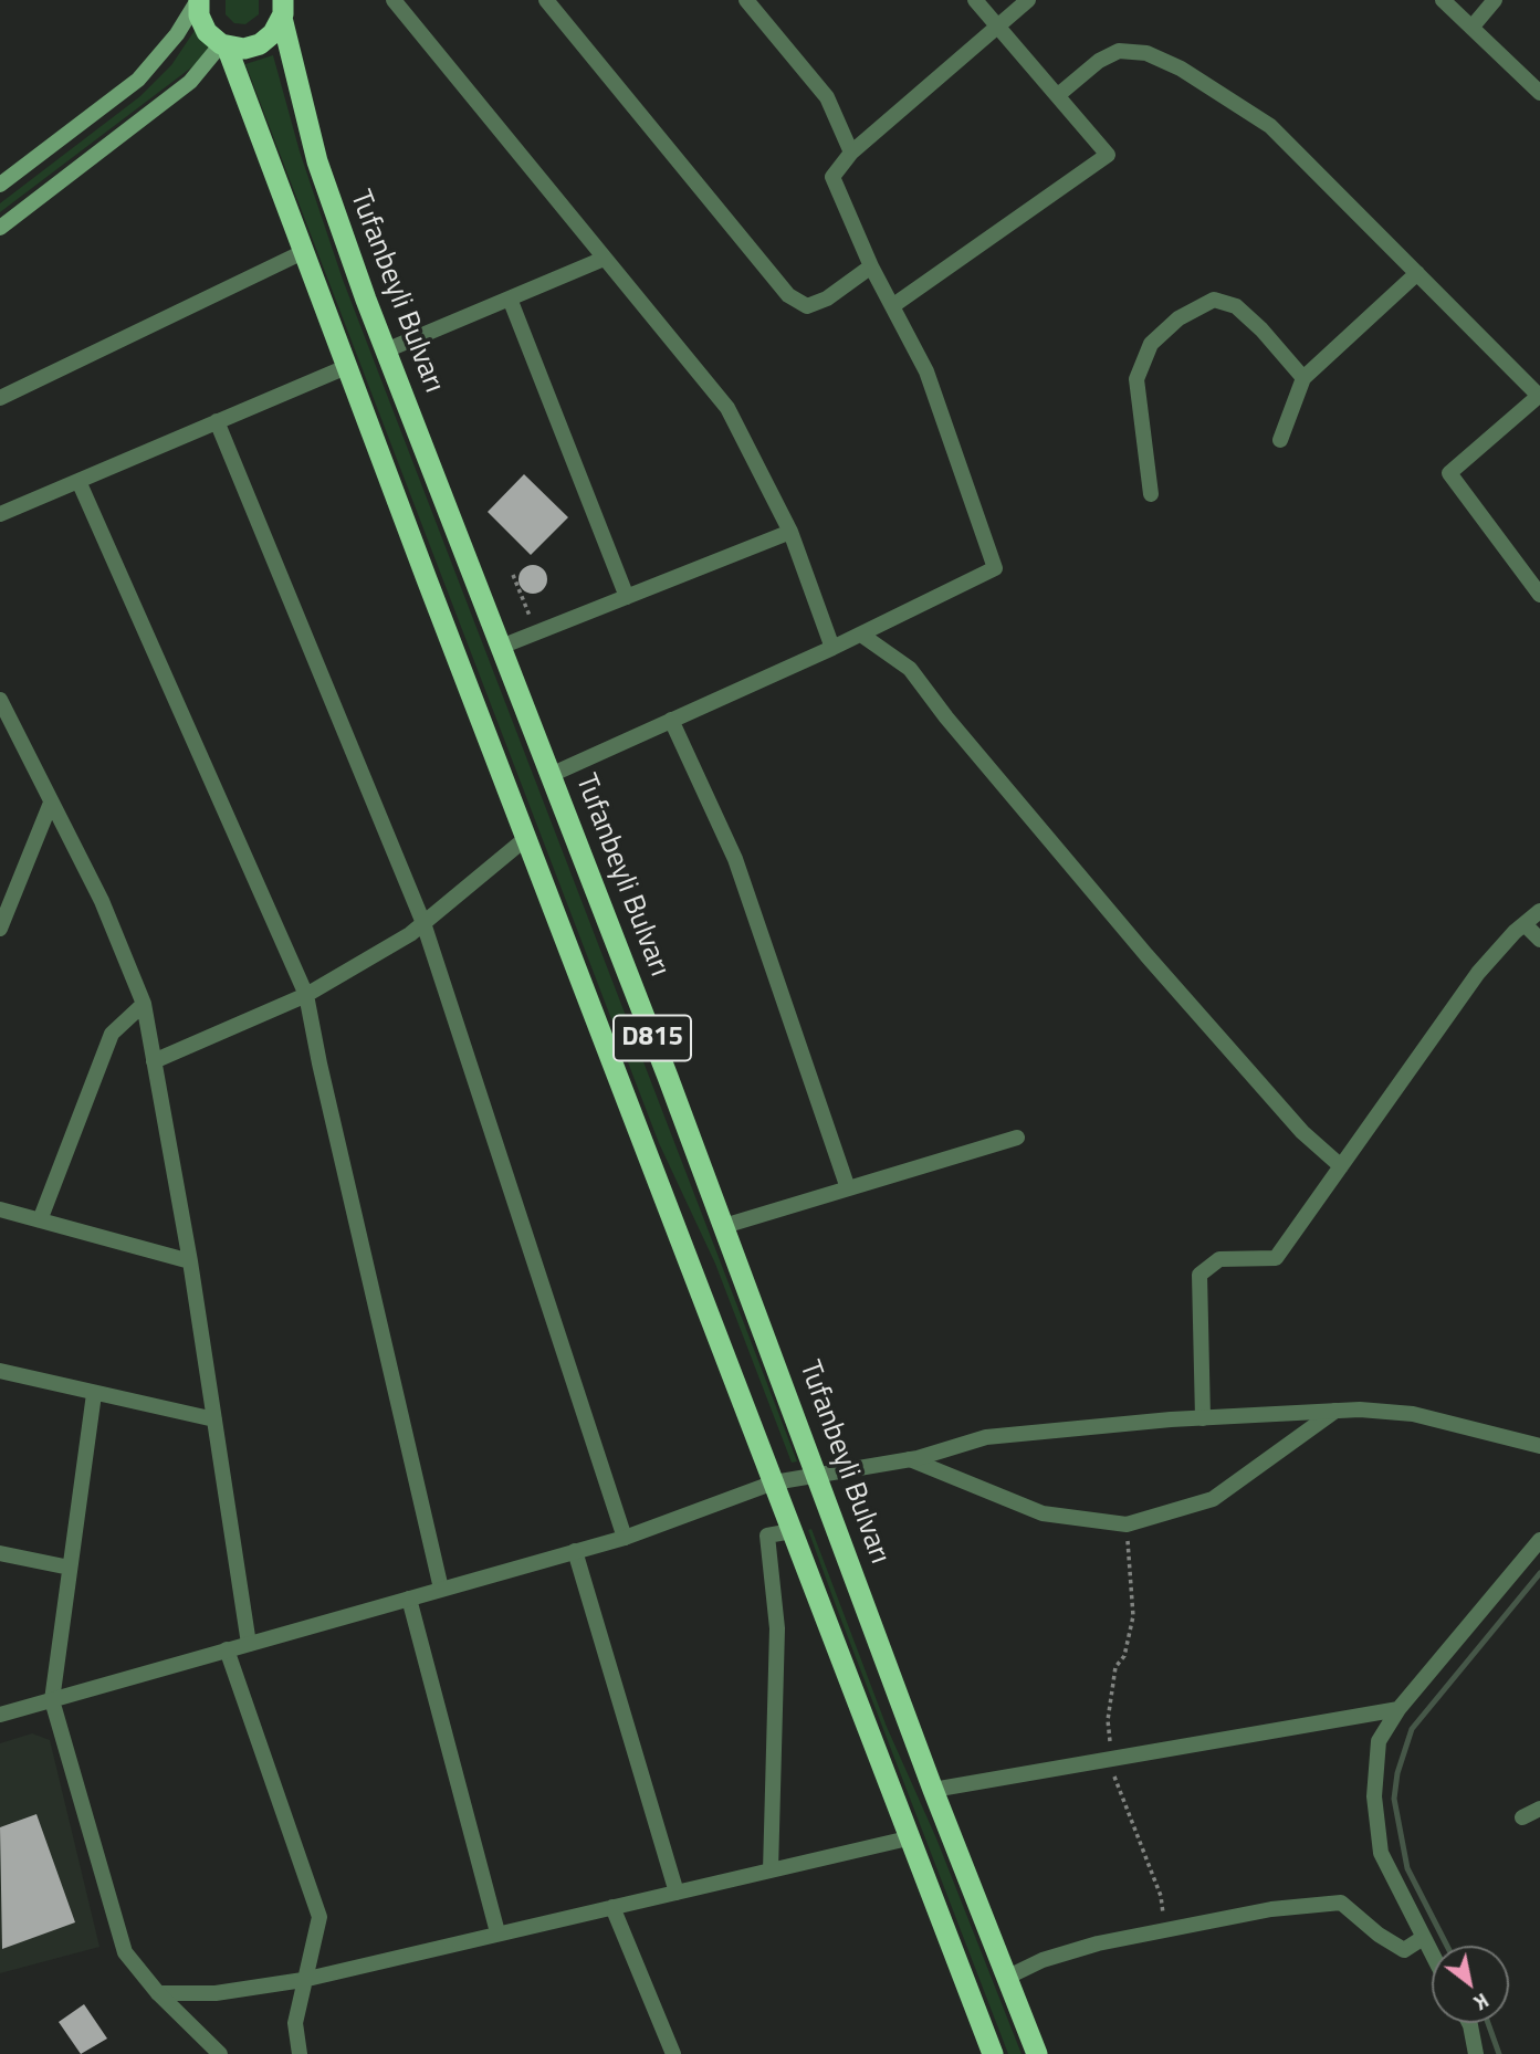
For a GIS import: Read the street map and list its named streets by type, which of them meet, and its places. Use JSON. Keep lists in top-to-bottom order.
{
  "streets": {
    "highway": ["Tufanbeyli Bulvarı", "D815"]
  },
  "crossings": [
    ["Tufanbeyli Bulvarı", "D815"]
  ],
  "north": "bottom right"
}
